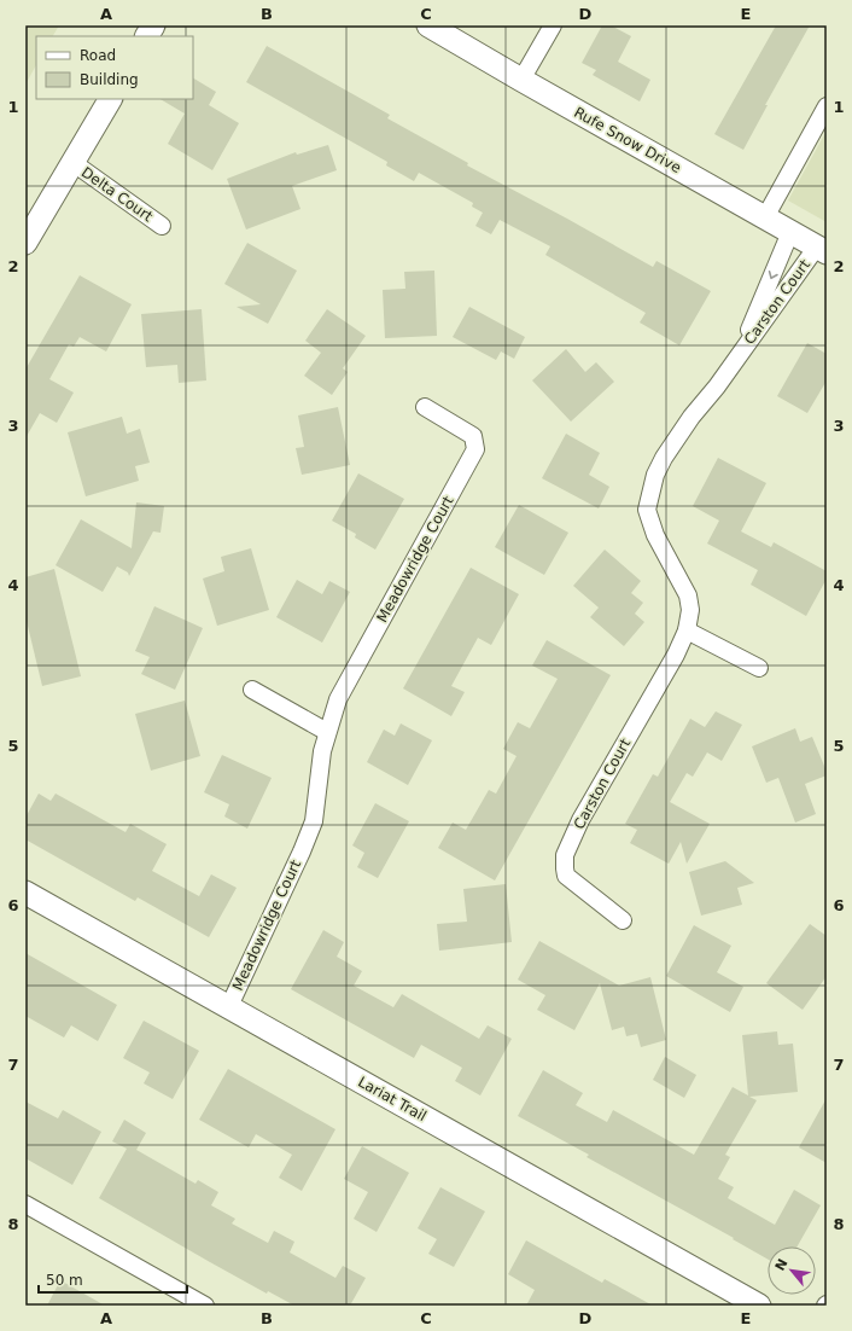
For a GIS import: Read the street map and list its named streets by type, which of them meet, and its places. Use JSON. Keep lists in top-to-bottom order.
{
  "streets": {
    "street": [
      "Rufe Snow Drive",
      "Delta Court",
      "Carston Court",
      "Meadowridge Court",
      "Lariat Trail"
    ]
  },
  "crossings": [
    ["Rufe Snow Drive", "Carston Court"],
    ["Meadowridge Court", "Lariat Trail"]
  ],
  "legend": ["Road", "Building"],
  "scale_bar": "50 m",
  "north": "top left",
  "grid": {
    "columns": [
      "A",
      "B",
      "C",
      "D",
      "E"
    ],
    "rows": [
      "1",
      "2",
      "3",
      "4",
      "5",
      "6",
      "7",
      "8"
    ]
  }
}
